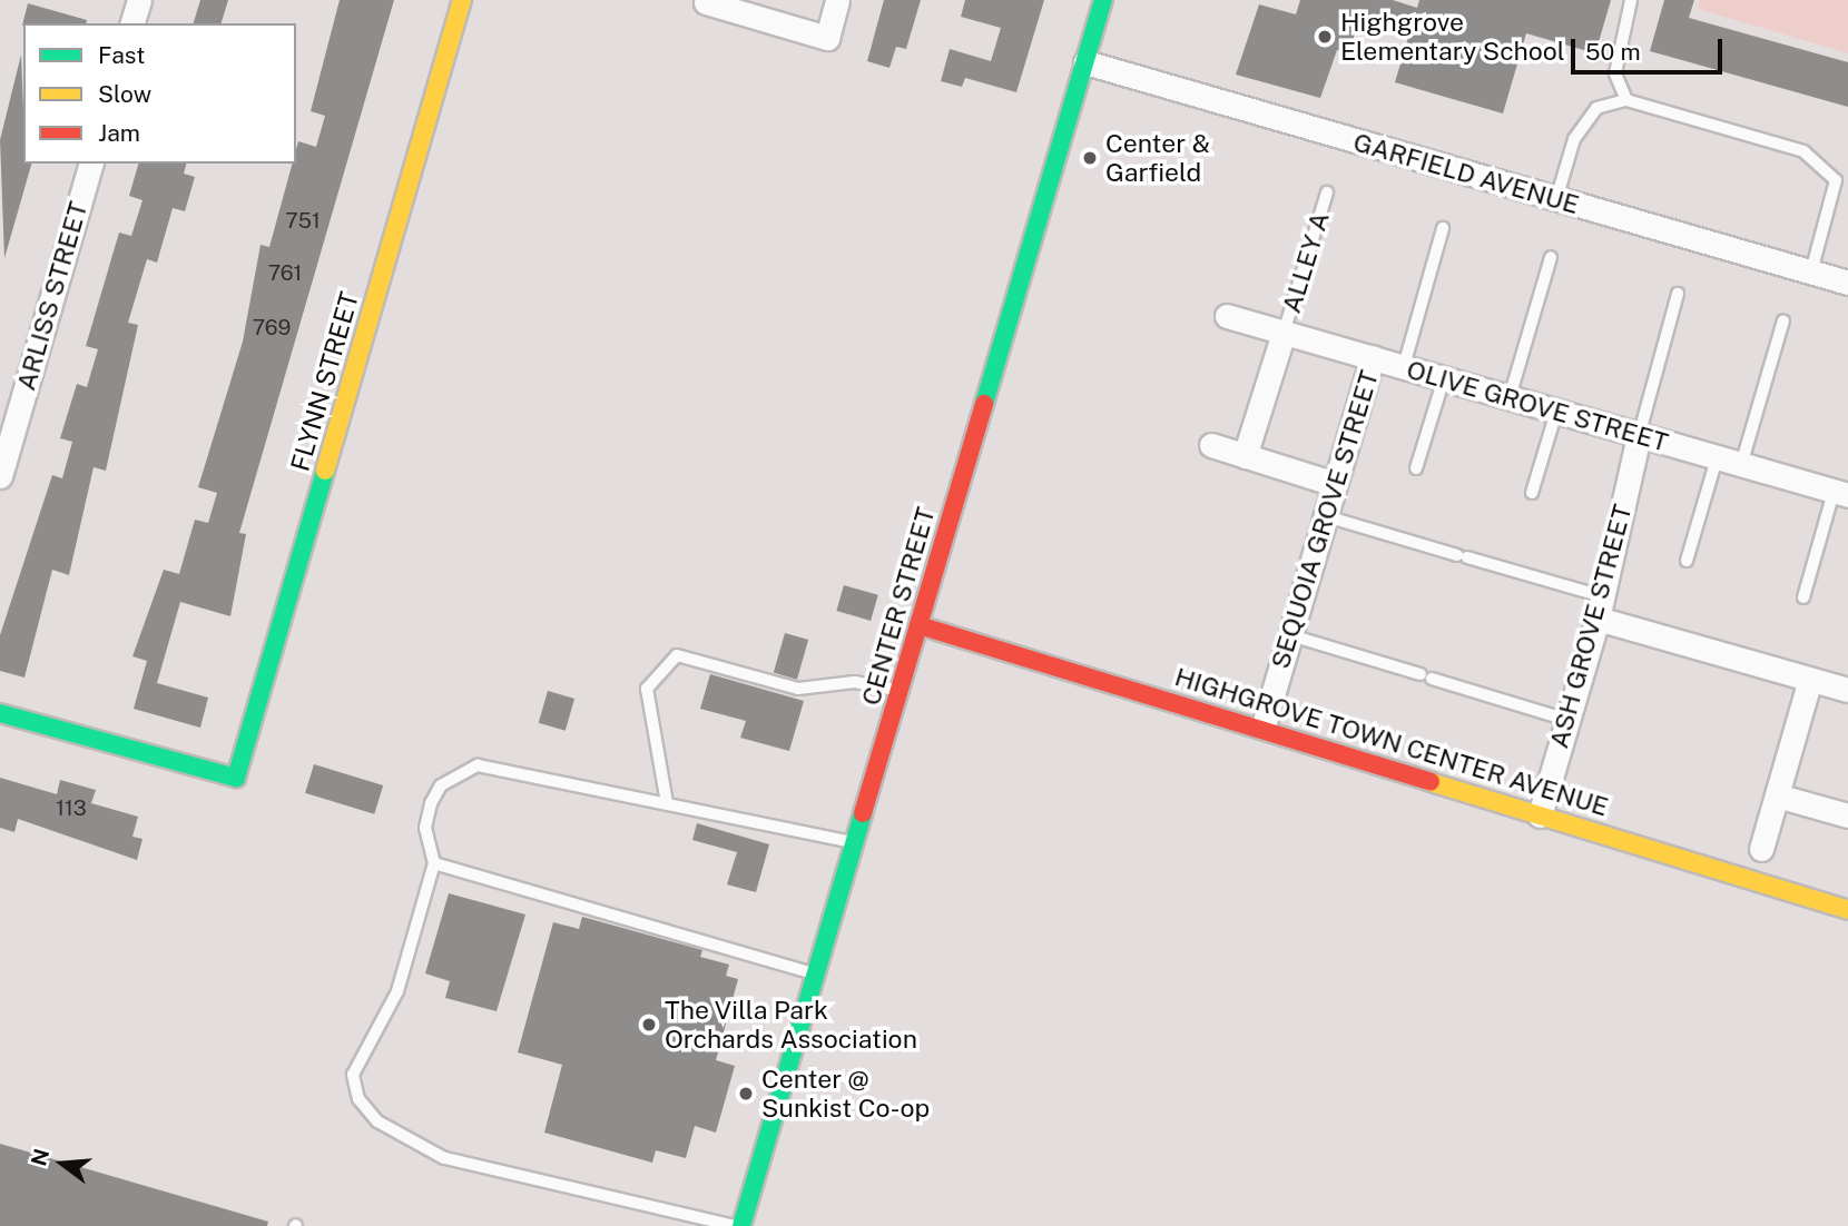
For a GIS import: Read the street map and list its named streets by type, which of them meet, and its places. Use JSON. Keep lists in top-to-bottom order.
{
  "streets": {
    "street": [
      "GARFIELD AVENUE",
      "ARLISS STREET",
      "FLYNN STREET",
      "OLIVE GROVE STREET",
      "SEQUOIA GROVE STREET",
      "CENTER STREET",
      "ASH GROVE STREET",
      "HIGHGROVE TOWN CENTER AVENUE"
    ],
    "lane": ["ALLEY A"]
  },
  "crossings": [
    ["GARFIELD AVENUE", "CENTER STREET"],
    ["ALLEY A", "OLIVE GROVE STREET"],
    ["OLIVE GROVE STREET", "SEQUOIA GROVE STREET"],
    ["OLIVE GROVE STREET", "ASH GROVE STREET"],
    ["SEQUOIA GROVE STREET", "HIGHGROVE TOWN CENTER AVENUE"],
    ["CENTER STREET", "HIGHGROVE TOWN CENTER AVENUE"],
    ["ASH GROVE STREET", "HIGHGROVE TOWN CENTER AVENUE"]
  ],
  "places": [
    "Highgrove Elementary School",
    "Center & Garfield",
    "The Villa Park Orchards Association",
    "Center @ Sunkist Co-op"
  ],
  "house_numbers": [
    "751",
    "761",
    "769",
    "113"
  ],
  "legend": ["Fast", "Slow", "Jam"],
  "scale_bar": "50 m",
  "north": "left"
}
